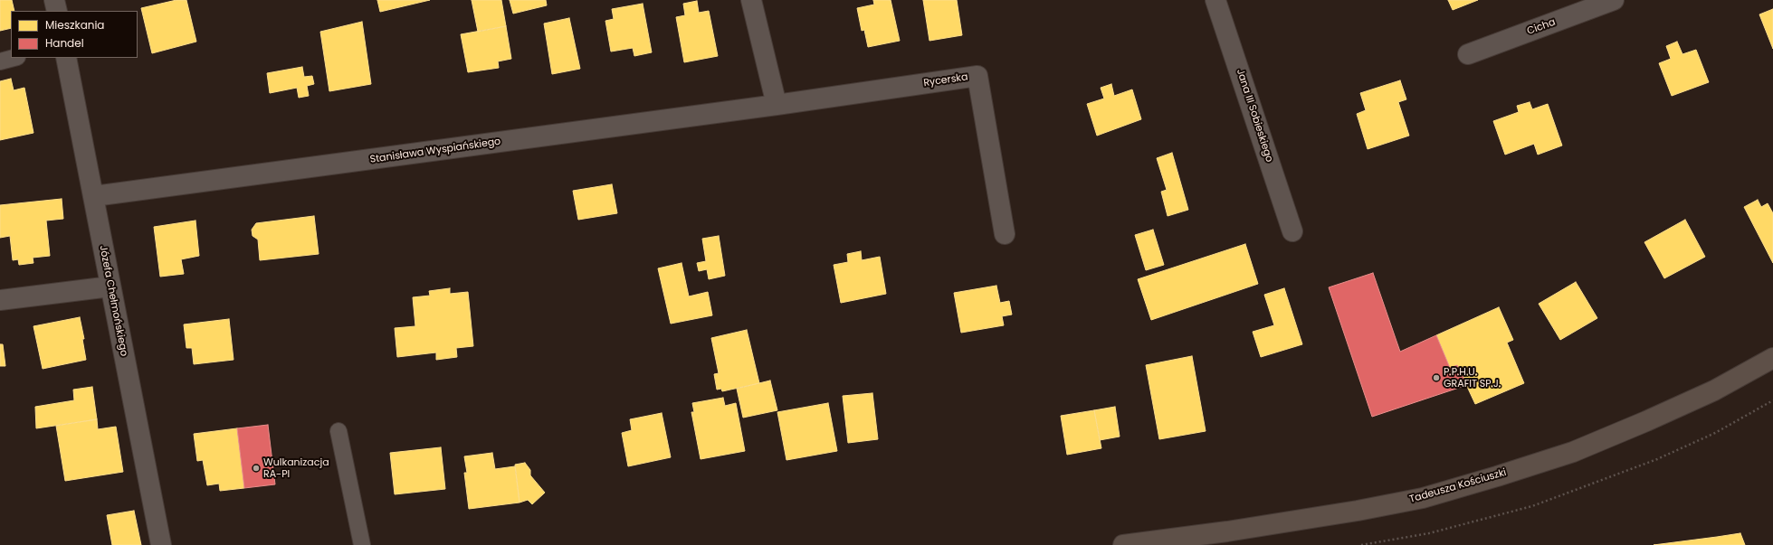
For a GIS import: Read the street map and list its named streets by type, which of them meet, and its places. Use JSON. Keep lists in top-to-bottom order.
{
  "streets": {
    "main road": ["Tadeusza Kościuszki"],
    "street": [
      "Cicha",
      "Rycerska",
      "Jana III Sobieskiego",
      "Stanisława Wyspiańskiego",
      "Józefa Chełmońskiego"
    ]
  },
  "crossings": [
    ["Rycerska", "Stanisława Wyspiańskiego"],
    ["Stanisława Wyspiańskiego", "Józefa Chełmońskiego"]
  ],
  "places": ["P.P.H.U. GRAFIT SP.J.", "Wulkanizacja RA-PI"],
  "legend": ["Mieszkania", "Handel"]
}
